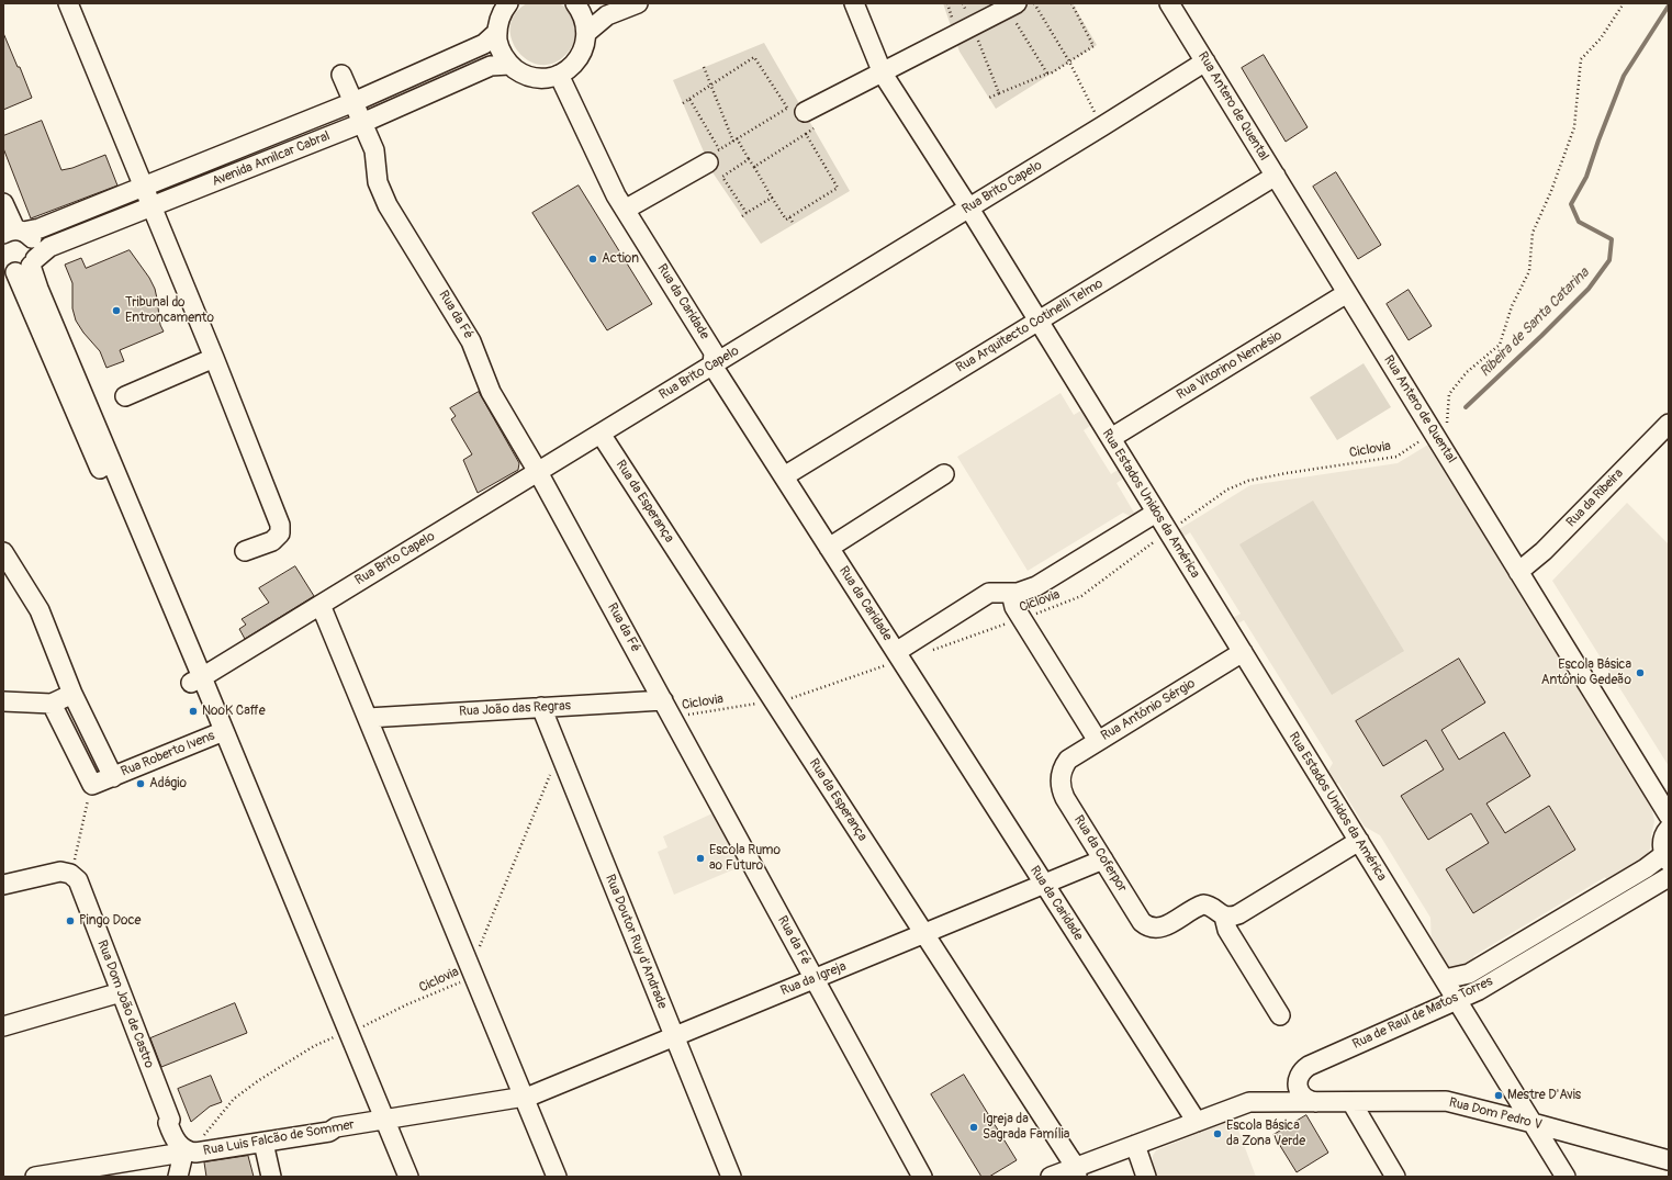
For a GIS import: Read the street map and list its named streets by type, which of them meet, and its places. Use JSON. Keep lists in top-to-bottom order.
{
  "streets": {
    "street": [
      "Rua Antero de Quental",
      "Avenida Amilcar Cabral",
      "Rua Brito Capelo",
      "Rua da Caridade",
      "Rua da Fé",
      "Rua Arquitecto Cotinelli Telmo",
      "Rua Vitorino Nemésio",
      "Rua da Ribeira",
      "Rua da Esperança",
      "Rua Estados Unidos da América",
      "Rua João das Regras",
      "Rua António Sérgio",
      "Rua Roberto Ivens",
      "Rua da Coferpor",
      "Rua Doutor Ruy d'Andrade",
      "Rua da Igreja",
      "Rua Dom João de Castro",
      "Rua de Raul de Matos Torres",
      "Rua Dom Pedro V",
      "Rua Luis Falcão de Sommer"
    ],
    "path": ["Ciclovia"]
  },
  "crossings": [
    ["Rua Antero de Quental", "Rua Brito Capelo"],
    ["Rua Antero de Quental", "Rua Arquitecto Cotinelli Telmo"],
    ["Rua Antero de Quental", "Rua Vitorino Nemésio"],
    ["Rua Antero de Quental", "Ciclovia"],
    ["Rua Antero de Quental", "Rua da Ribeira"],
    ["Avenida Amilcar Cabral", "Rua da Fé"],
    ["Rua Brito Capelo", "Rua da Caridade"],
    ["Rua Brito Capelo", "Rua da Fé"],
    ["Rua Brito Capelo", "Rua da Esperança"],
    ["Rua Brito Capelo", "Rua Estados Unidos da América"],
    ["Rua da Caridade", "Rua Arquitecto Cotinelli Telmo"],
    ["Rua da Caridade", "Ciclovia"],
    ["Rua da Caridade", "Rua da Igreja"],
    ["Rua da Caridade", "Rua Dom Pedro V"],
    ["Rua da Fé", "Ciclovia"],
    ["Rua da Fé", "Rua João das Regras"],
    ["Rua da Fé", "Rua da Igreja"],
    ["Rua Arquitecto Cotinelli Telmo", "Rua Estados Unidos da América"],
    ["Rua Vitorino Nemésio", "Rua Estados Unidos da América"],
    ["Ciclovia", "Rua da Esperança"],
    ["Ciclovia", "Rua Estados Unidos da América"],
    ["Ciclovia", "Rua João das Regras"],
    ["Ciclovia", "Rua Doutor Ruy d'Andrade"],
    ["Ciclovia", "Rua Dom João de Castro"],
    ["Ciclovia", "Rua Luis Falcão de Sommer"],
    ["Rua da Esperança", "Rua da Igreja"],
    ["Rua da Esperança", "Rua Dom Pedro V"],
    ["Rua Estados Unidos da América", "Rua António Sérgio"],
    ["Rua Estados Unidos da América", "Rua de Raul de Matos Torres"],
    ["Rua Estados Unidos da América", "Rua Dom Pedro V"],
    ["Rua João das Regras", "Rua Doutor Ruy d'Andrade"],
    ["Rua António Sérgio", "Rua da Coferpor"],
    ["Rua da Coferpor", "Rua da Igreja"],
    ["Rua Doutor Ruy d'Andrade", "Rua da Igreja"],
    ["Rua da Igreja", "Rua Luis Falcão de Sommer"],
    ["Rua Dom João de Castro", "Rua Luis Falcão de Sommer"],
    ["Rua de Raul de Matos Torres", "Rua Dom Pedro V"]
  ],
  "water": ["Ribeira de Santa Catarina"],
  "places": [
    "Action",
    "Tribunal do Entroncamento",
    "Escola Básica António Gedeão",
    "NooK Caffe",
    "Adágio",
    "Escola Rumo ao Futuro",
    "Pingo Doce",
    "Mestre D'Avis",
    "Igreja da Sagrada Família",
    "Escola Básica da Zona Verde"
  ]
}
